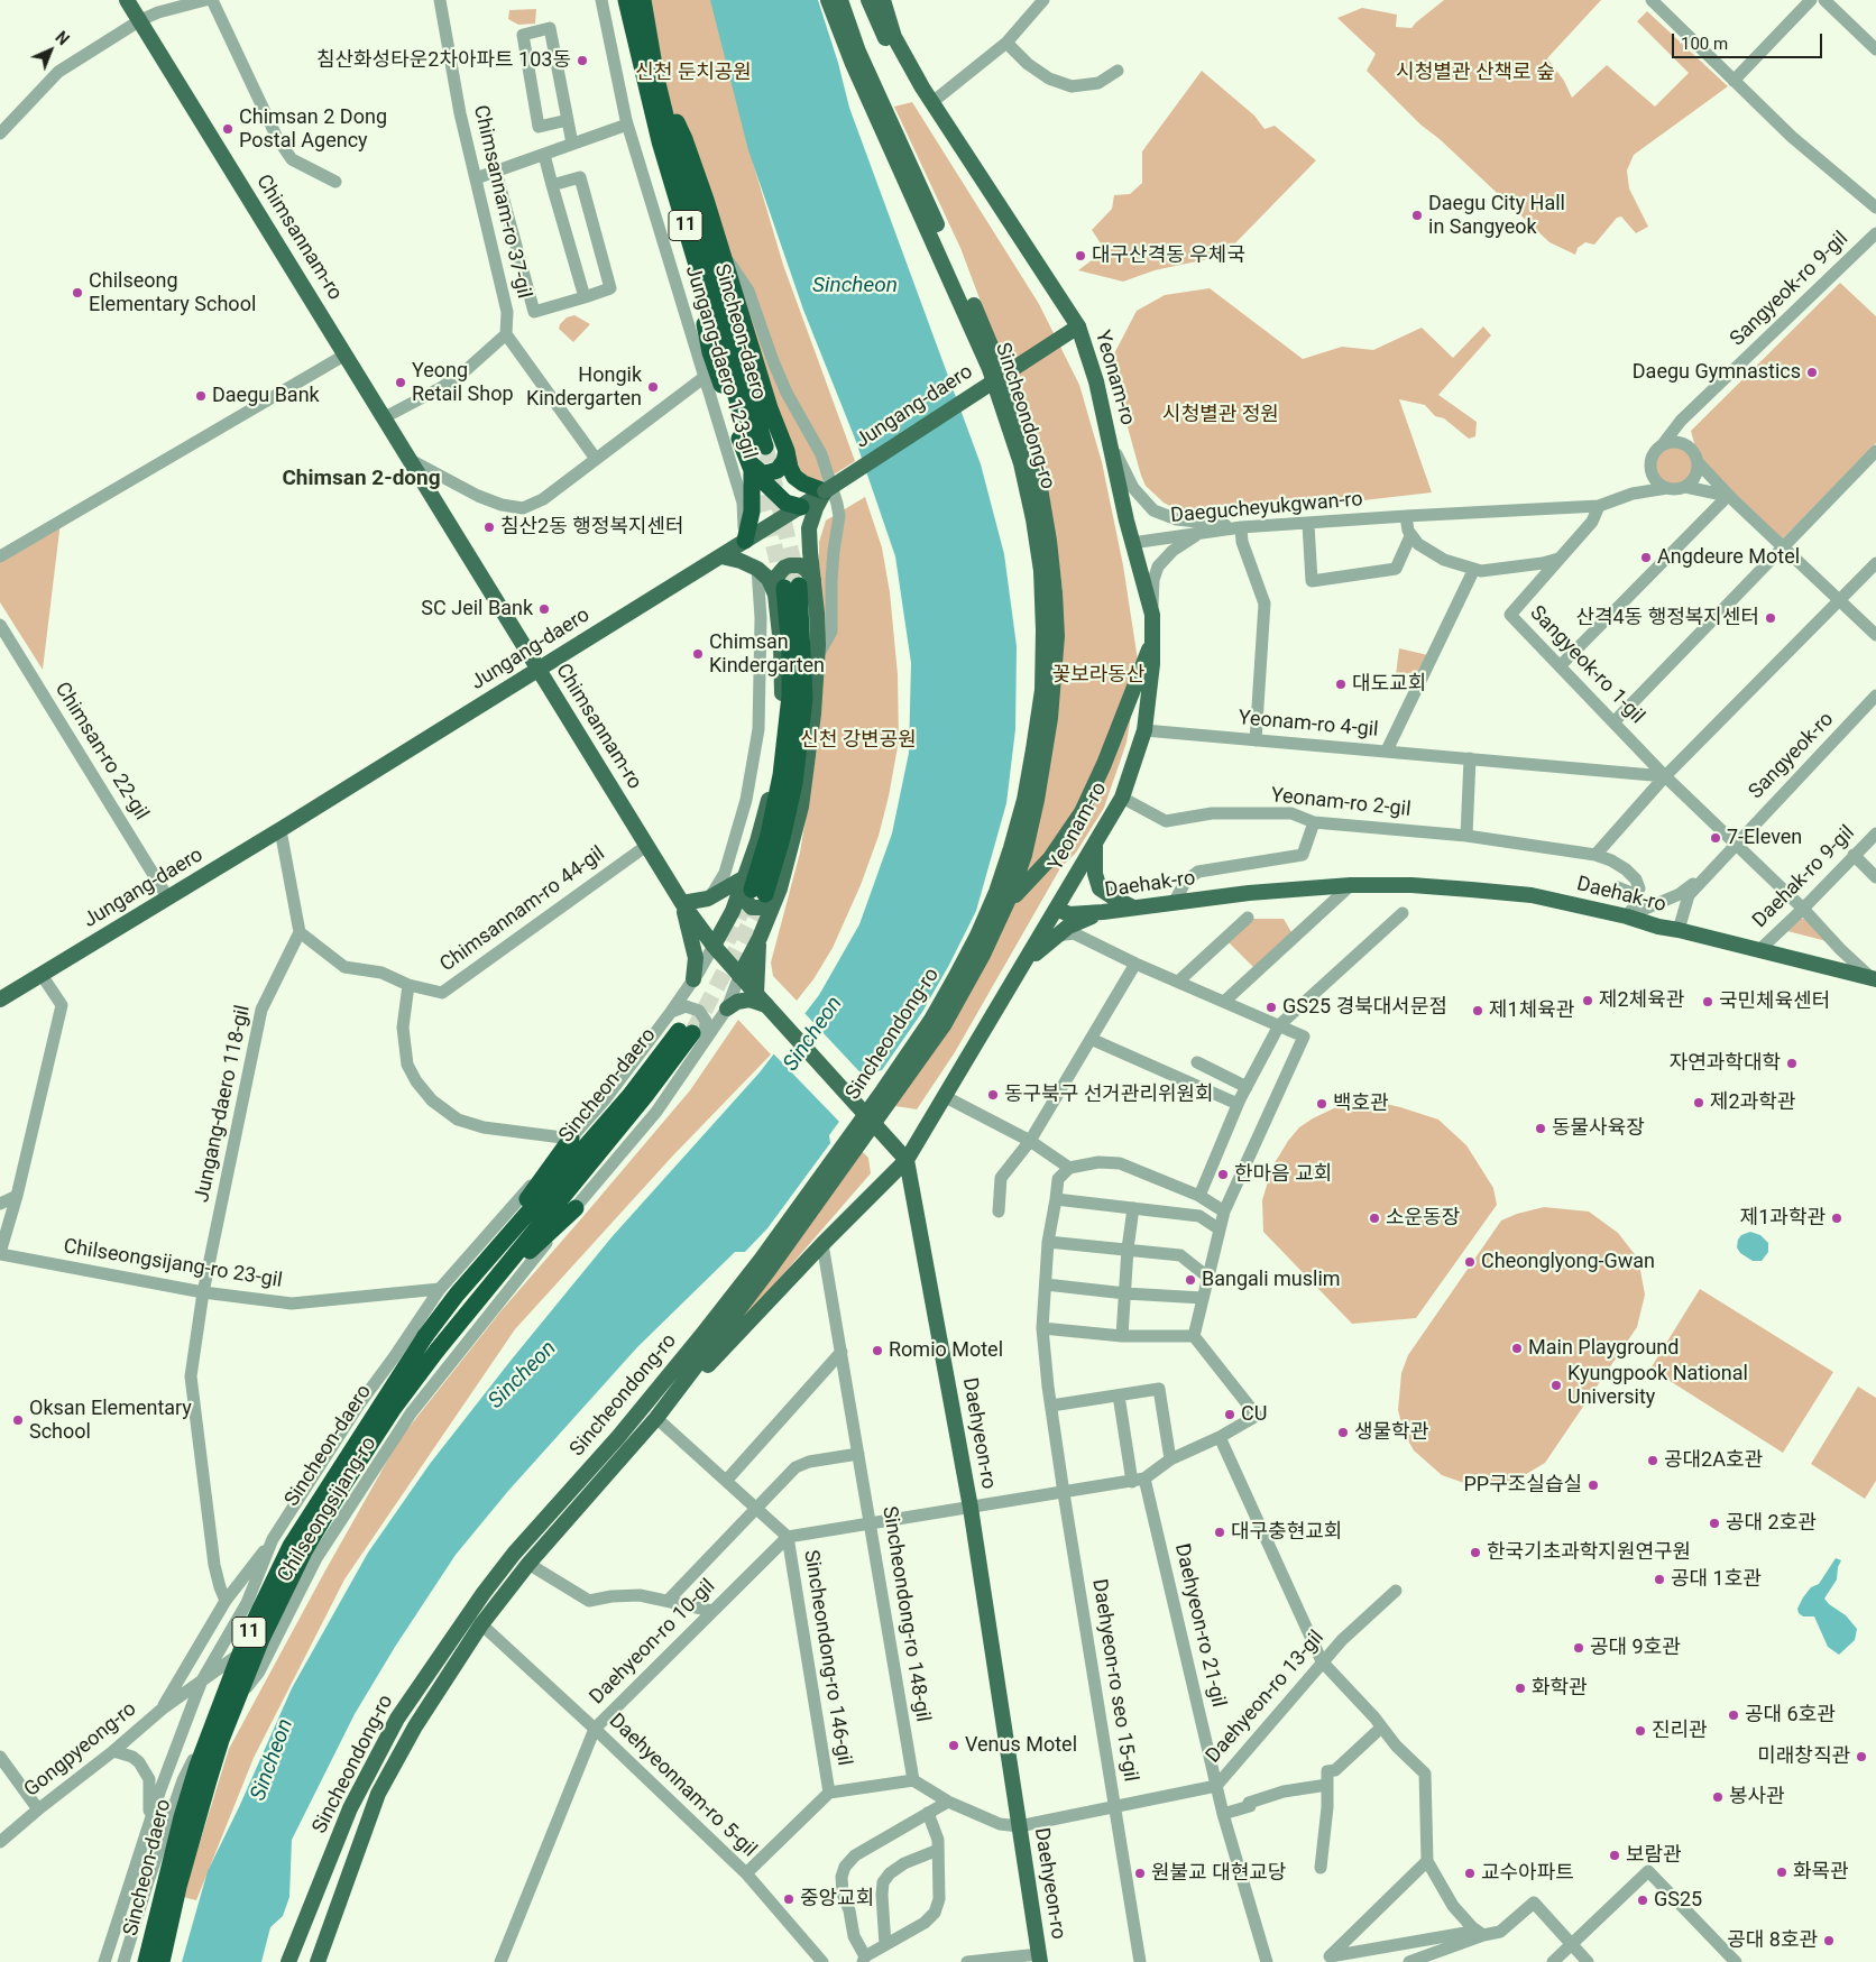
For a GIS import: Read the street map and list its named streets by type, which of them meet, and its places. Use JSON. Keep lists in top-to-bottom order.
{
  "streets": {
    "highway": ["11", "Sincheon-daero"],
    "main road": [
      "Chimsannam-ro",
      "Yeonam-ro",
      "Jungang-daero",
      "Sincheondong-ro",
      "Daehak-ro",
      "Daehyeon-ro"
    ],
    "street": [
      "Chimsannam-ro 37-gil",
      "Sangyeok-ro 9-gil",
      "Jungang-daero 123-gil",
      "Daegucheyukgwan-ro",
      "Sangyeok-ro 1-gil",
      "Yeonam-ro 4-gil",
      "Chimsan-ro 22-gil",
      "Sangyeok-ro",
      "Yeonam-ro 2-gil",
      "Daehak-ro 9-gil",
      "Chimsannam-ro 44-gil",
      "Jungang-daero 118-gil",
      "Chilseongsijang-ro 23-gil",
      "Chilseongsijang-ro",
      "Sincheondong-ro 148-gil",
      "Daehyeon-ro 21-gil",
      "Daehyeon-ro 10-gil",
      "Sincheondong-ro 146-gil",
      "Daehyeon-ro seo 15-gil",
      "Daehyeon-ro 13-gil",
      "Gongpyeong-ro",
      "Daehyeonnam-ro 5-gil"
    ]
  },
  "crossings": [
    ["11", "Sincheon-daero"],
    ["Chimsannam-ro", "Jungang-daero"],
    ["Chimsannam-ro", "Chimsannam-ro 44-gil"],
    ["Chimsannam-ro", "Chilseongsijang-ro"],
    ["Sangyeok-ro 9-gil", "Daegucheyukgwan-ro"],
    ["Sincheon-daero", "Chilseongsijang-ro"],
    ["Jungang-daero 123-gil", "Jungang-daero"],
    ["Yeonam-ro", "Jungang-daero"],
    ["Yeonam-ro", "Sincheondong-ro"],
    ["Yeonam-ro", "Daegucheyukgwan-ro"],
    ["Yeonam-ro", "Yeonam-ro 4-gil"],
    ["Yeonam-ro", "Yeonam-ro 2-gil"],
    ["Yeonam-ro", "Daehak-ro"],
    ["Yeonam-ro", "Daehyeon-ro"],
    ["Yeonam-ro", "Sincheondong-ro 148-gil"],
    ["Yeonam-ro", "Sincheondong-ro 146-gil"],
    ["Jungang-daero", "Chimsan-ro 22-gil"],
    ["Sincheondong-ro", "Sincheondong-ro 146-gil"],
    ["Sincheondong-ro", "Daehyeonnam-ro 5-gil"],
    ["Daegucheyukgwan-ro", "Sangyeok-ro 1-gil"],
    ["Sangyeok-ro 1-gil", "Yeonam-ro 4-gil"],
    ["Sangyeok-ro 1-gil", "Sangyeok-ro"],
    ["Sangyeok-ro", "Daehak-ro"],
    ["Daehak-ro 9-gil", "Daehak-ro"],
    ["Chimsannam-ro 44-gil", "Jungang-daero 118-gil"],
    ["Jungang-daero 118-gil", "Chilseongsijang-ro 23-gil"],
    ["Chilseongsijang-ro 23-gil", "Chilseongsijang-ro"],
    ["Daehyeon-ro", "Daehyeon-ro 13-gil"],
    ["Chilseongsijang-ro", "Gongpyeong-ro"],
    ["Daehyeon-ro 21-gil", "Daehyeon-ro 13-gil"],
    ["Daehyeon-ro 10-gil", "Sincheondong-ro 146-gil"],
    ["Daehyeon-ro 10-gil", "Daehyeonnam-ro 5-gil"],
    ["Daehyeon-ro seo 15-gil", "Daehyeon-ro 13-gil"]
  ],
  "districts": ["Chimsan 2-dong"],
  "water": ["Sincheon"],
  "parks": [
    "신천 둔치공원",
    "시청별관 산책로 숲",
    "시청별관 정원",
    "꽃보라동산",
    "신천 강변공원"
  ],
  "places": [
    "침산화성타운2차아파트 103동",
    "Chimsan 2 Dong Postal Agency",
    "Daegu City Hall in Sangyeok",
    "대구산격동 우체국",
    "Chilseong Elementary School",
    "Daegu Gymnastics",
    "Yeong Retail Shop",
    "Hongik Kindergarten",
    "Daegu Bank",
    "침산2동 행정복지센터",
    "Angdeure Motel",
    "SC Jeil Bank",
    "산격4동 행정복지센터",
    "Chimsan Kindergarten",
    "대도교회",
    "7-Eleven",
    "제2체육관",
    "국민체육센터",
    "GS25 경북대서문점",
    "제1체육관",
    "자연과학대학",
    "동구북구 선거관리위원회",
    "제2과학관",
    "백호관",
    "동물사육장",
    "한마음 교회",
    "소운동장",
    "제1과학관",
    "Cheonglyong-Gwan",
    "Bangali muslim",
    "Main Playground",
    "Romio Motel",
    "Kyungpook National University",
    "CU",
    "Oksan Elementary School",
    "생물학관",
    "공대2A호관",
    "PP구조실습실",
    "공대 2호관",
    "대구충현교회",
    "한국기초과학지원연구원",
    "공대 1호관",
    "공대 9호관",
    "화학관",
    "공대 6호관",
    "진리관",
    "Venus Motel",
    "미래창직관",
    "봉사관",
    "보람관",
    "화목관",
    "원불교 대현교당",
    "교수아파트",
    "중앙교회",
    "GS25",
    "공대 8호관"
  ],
  "scale_bar": "100 m",
  "north": "top right"
}
